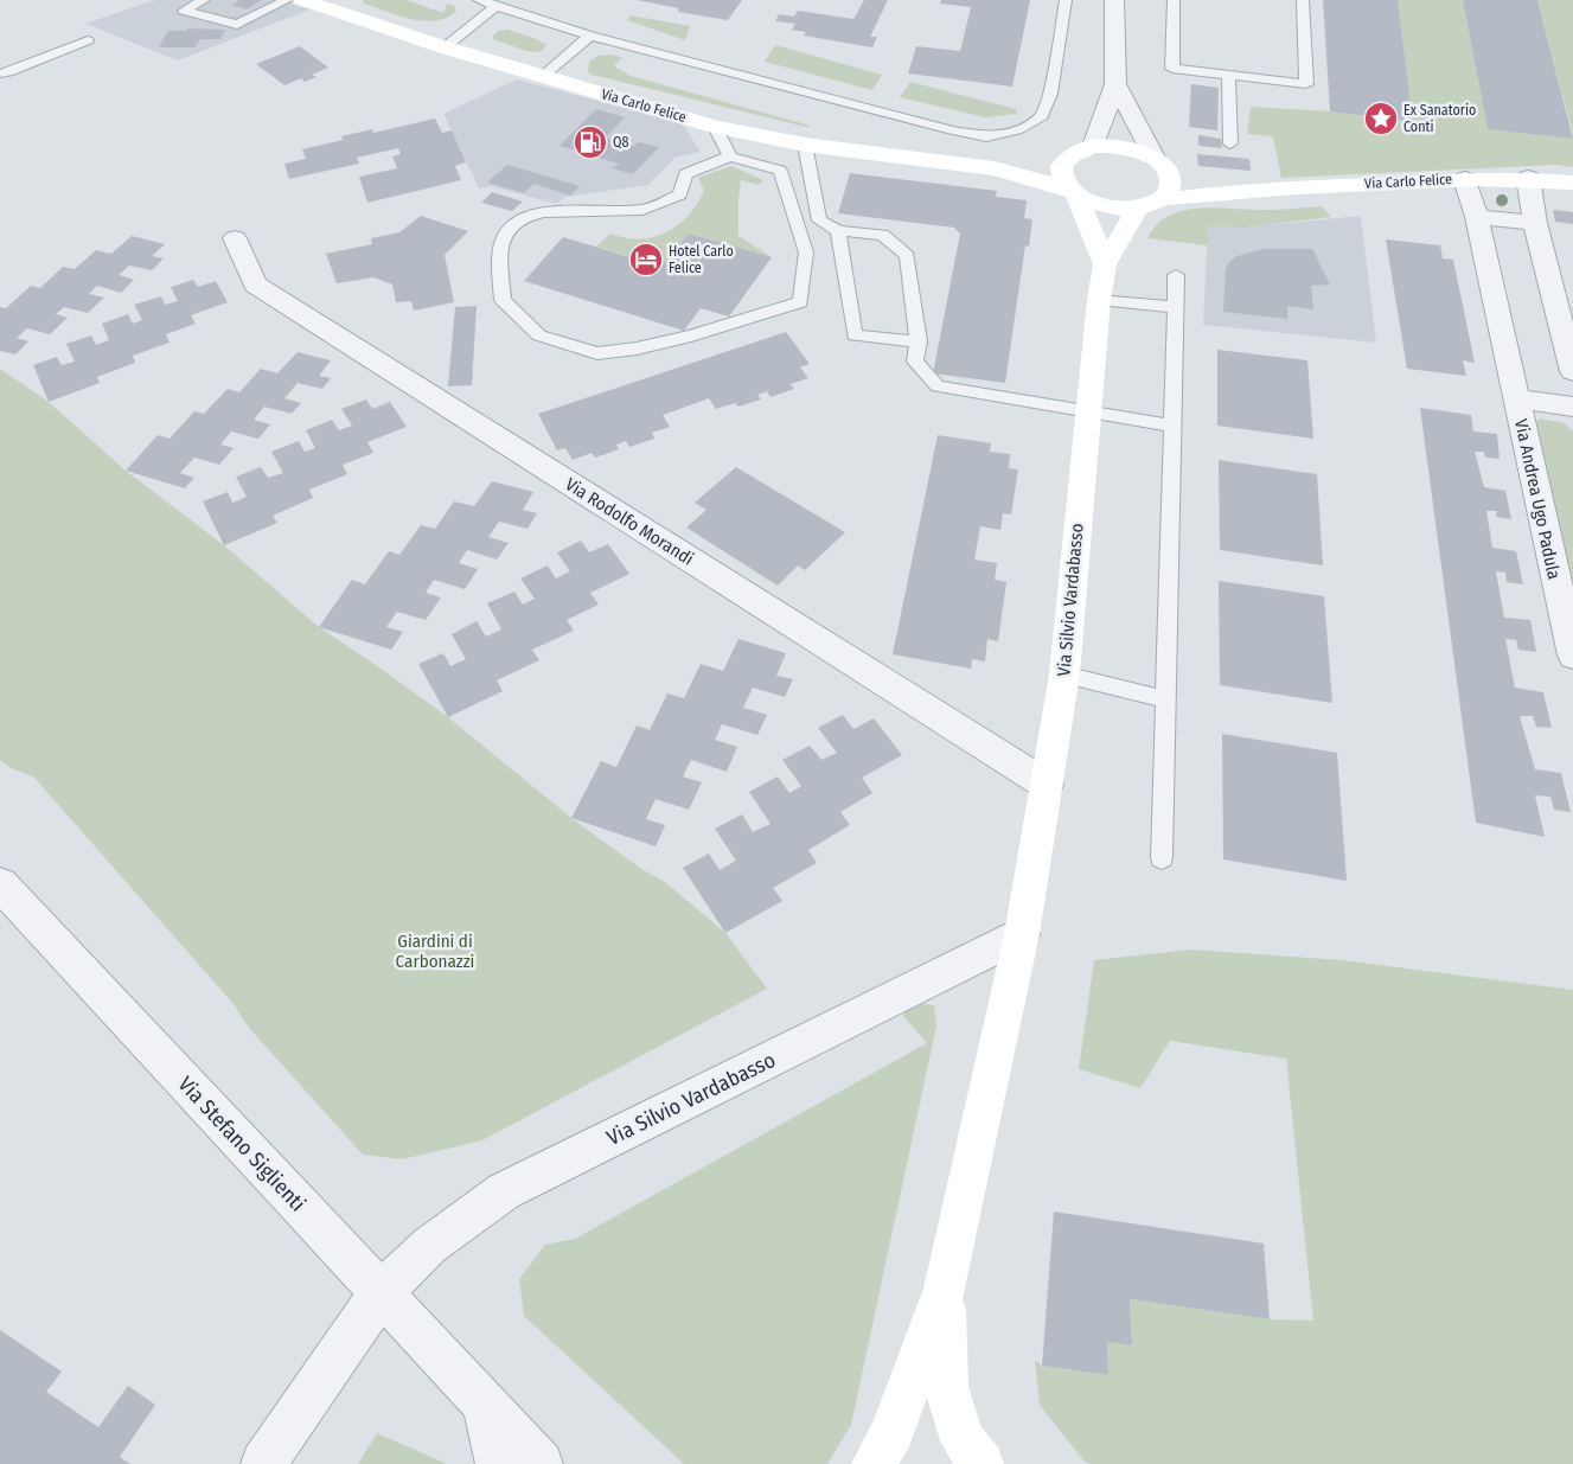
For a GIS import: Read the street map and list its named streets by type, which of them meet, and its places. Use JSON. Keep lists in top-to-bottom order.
{
  "streets": {
    "main road": ["Via Carlo Felice", "Via Silvio Vardabasso"],
    "street": ["Via Andrea Ugo Padula", "Via Rodolfo Morandi", "Via Stefano Siglienti"]
  },
  "crossings": [
    ["Via Carlo Felice", "Via Andrea Ugo Padula"],
    ["Via Carlo Felice", "Via Silvio Vardabasso"],
    ["Via Rodolfo Morandi", "Via Silvio Vardabasso"],
    ["Via Silvio Vardabasso", "Via Stefano Siglienti"]
  ],
  "parks": ["Giardini di Carbonazzi"],
  "places": {
    "place": ["Ex Sanatorio Conti"],
    "fuel station": ["Q8"],
    "hotel": ["Hotel Carlo Felice"]
  }
}
